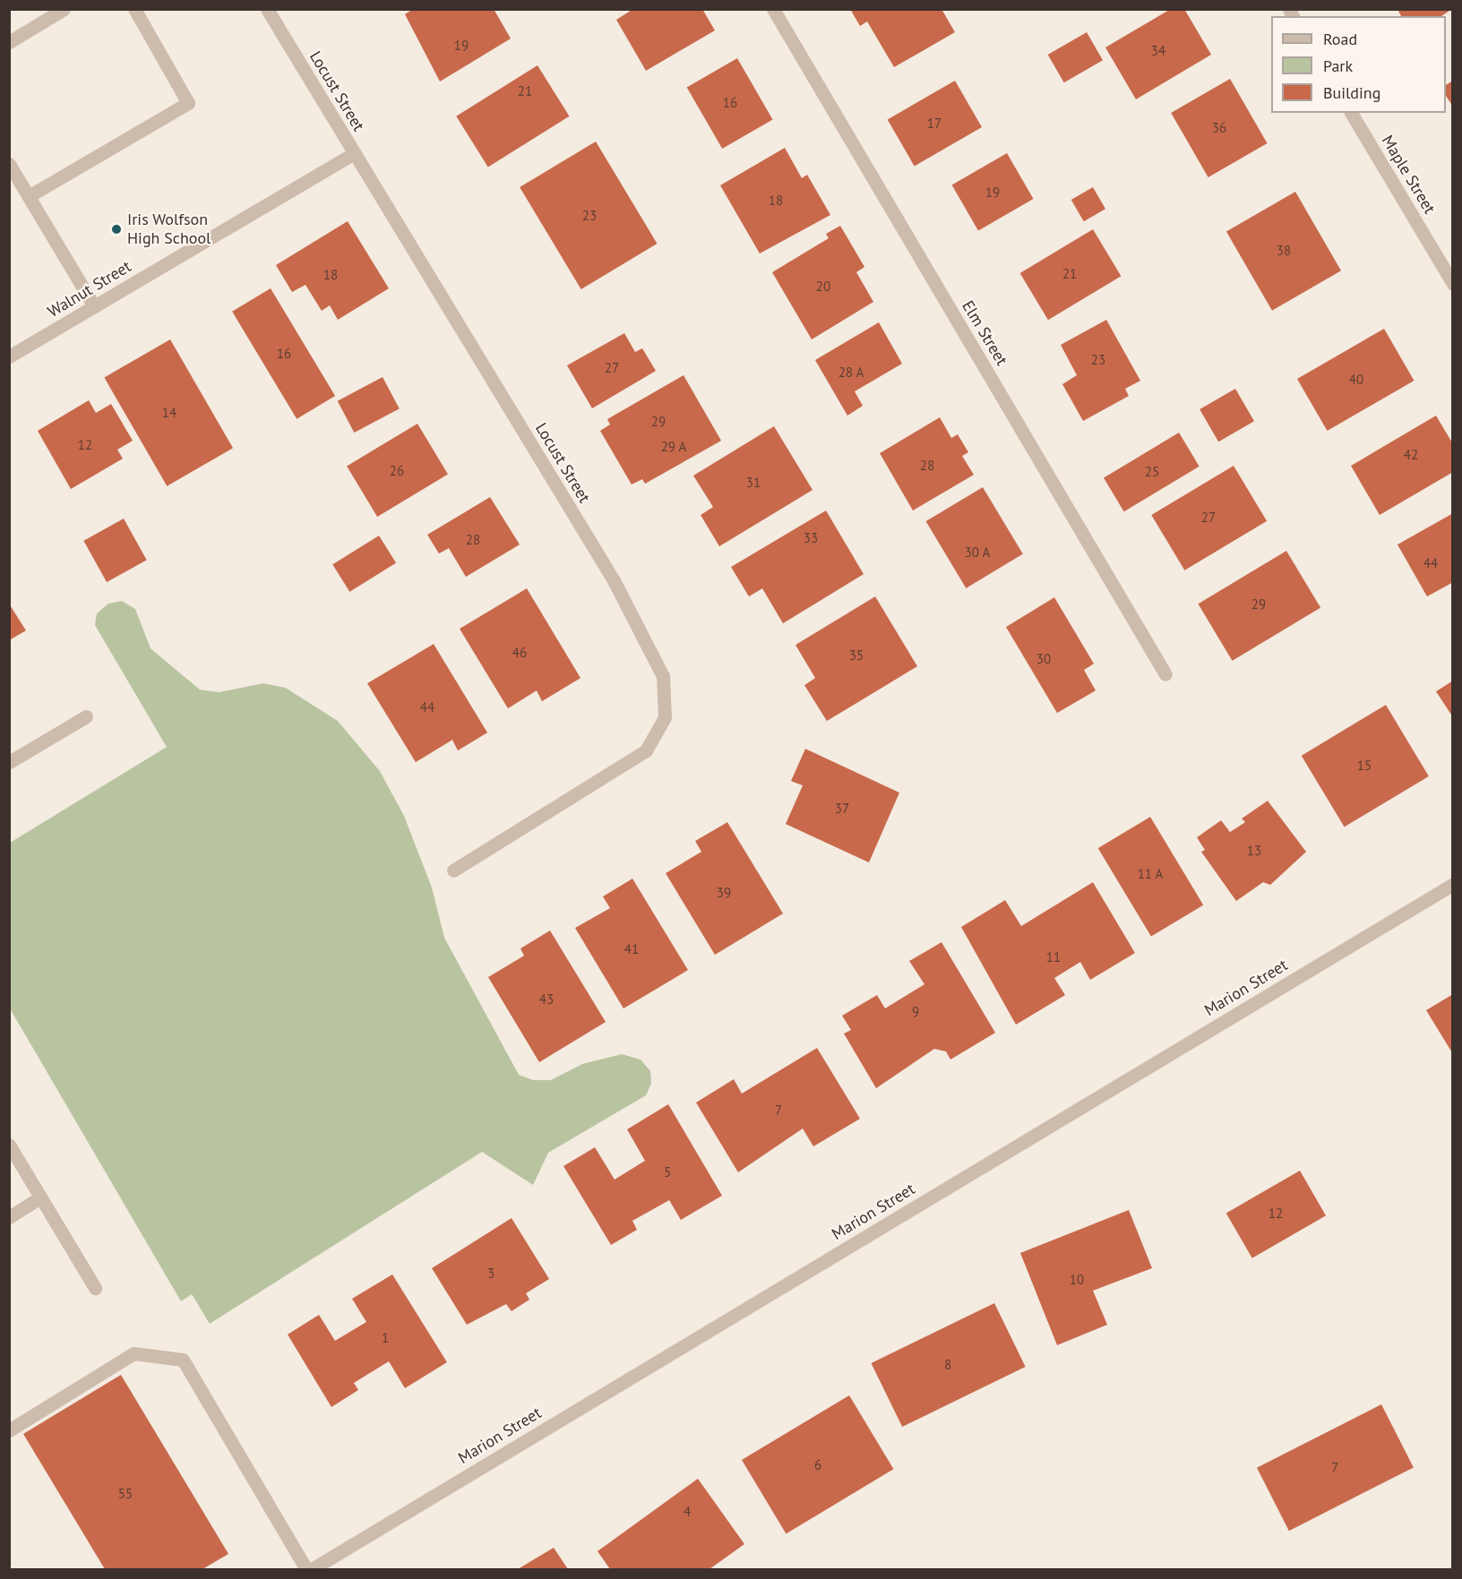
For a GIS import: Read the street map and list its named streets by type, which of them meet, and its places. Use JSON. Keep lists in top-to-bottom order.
{
  "streets": {
    "street": [
      "Locust Street",
      "Maple Street",
      "Walnut Street",
      "Elm Street",
      "Marion Street"
    ]
  },
  "crossings": [
    ["Locust Street", "Walnut Street"]
  ],
  "places": ["Iris Wolfson High School"],
  "house_numbers": [
    "19",
    "34",
    "21",
    "16",
    "17",
    "36",
    "19",
    "18",
    "23",
    "38",
    "21",
    "18",
    "20",
    "16",
    "23",
    "27",
    "28 A",
    "40",
    "14",
    "29",
    "12",
    "29 A",
    "42",
    "28",
    "26",
    "25",
    "31",
    "27",
    "33",
    "28",
    "30 A",
    "44",
    "29",
    "46",
    "35",
    "30",
    "44",
    "15",
    "37",
    "13",
    "11 A",
    "39",
    "41",
    "11",
    "43",
    "9",
    "7",
    "5",
    "12",
    "3",
    "10",
    "1",
    "8",
    "6",
    "7",
    "55",
    "4"
  ],
  "legend": ["Road", "Park", "Building"]
}
